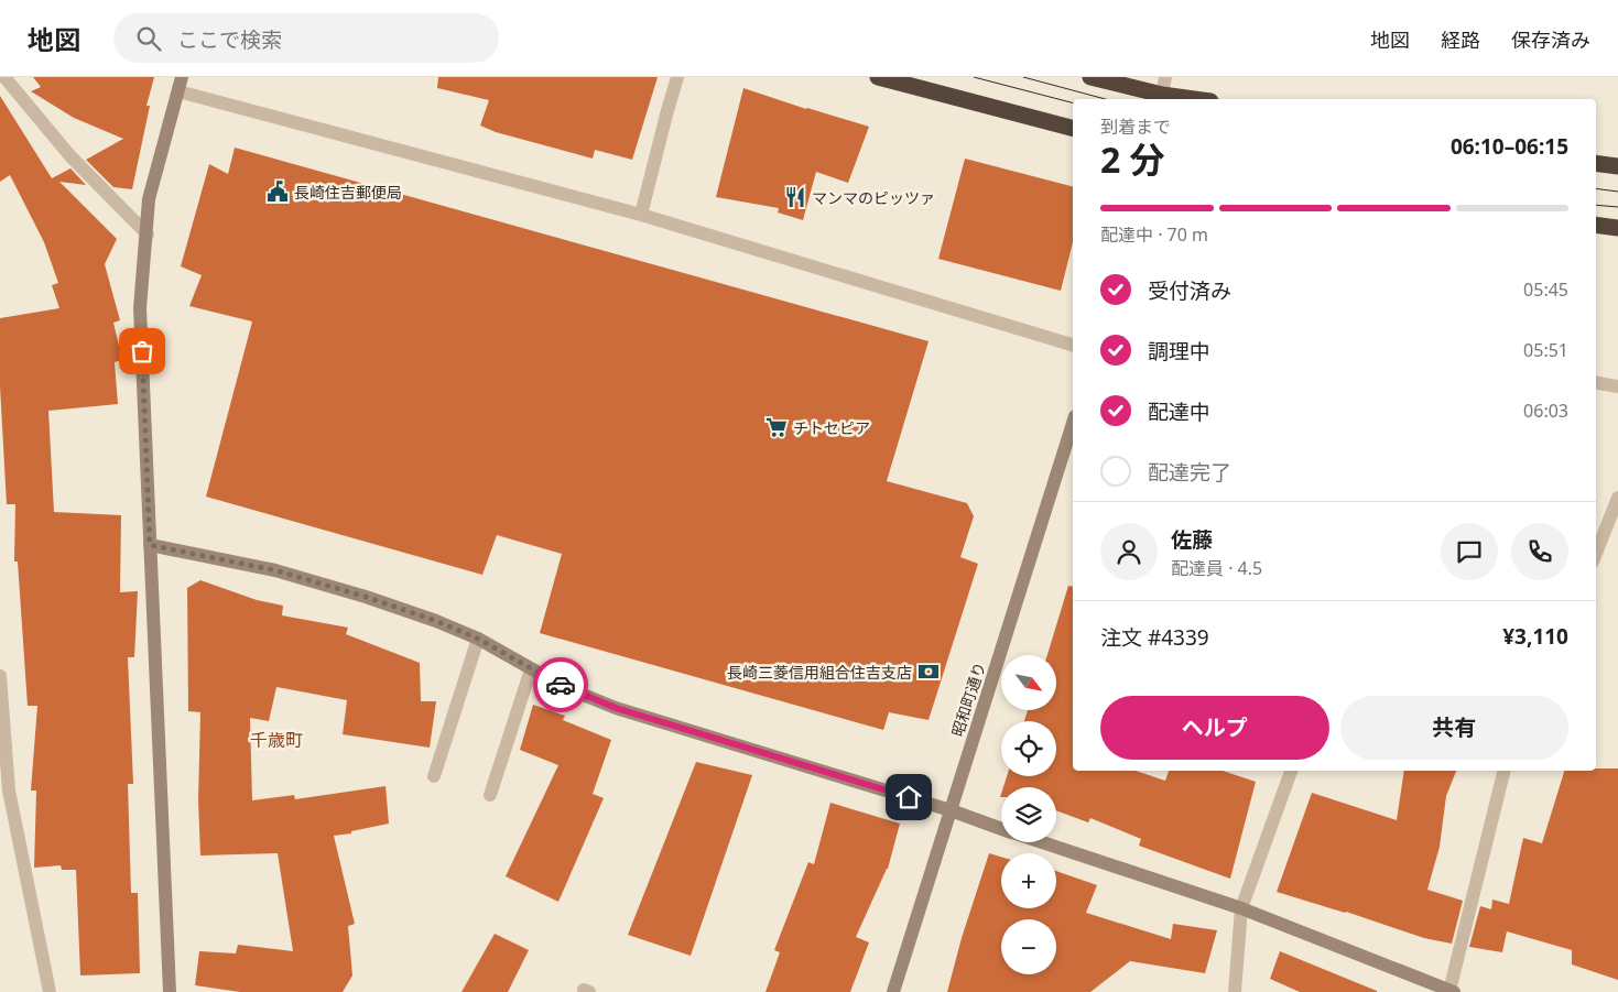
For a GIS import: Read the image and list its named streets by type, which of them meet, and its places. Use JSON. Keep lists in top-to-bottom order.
{
  "streets": {
    "street": ["昭和町通り"]
  },
  "districts": ["千歳町"],
  "places": {
    "public building": ["長崎住吉郵便局"],
    "restaurant": ["マンマのピッツァ"],
    "supermarket": ["チトセピア"],
    "bank": ["長崎三菱信用組合住吉支店"]
  },
  "north": "bottom right",
  "page": {
    "header": "地図",
    "search": "ここで検索",
    "nav": ["地図", "経路", "保存済み"],
    "heading": ["2 分", "到着まで", "06:10–06:15"],
    "panel": [
      "佐藤",
      "配達員 · 4.5",
      "注文 #4339",
      "¥3,110"
    ],
    "bar": "配達中 · 70 m",
    "list": [
      ["受付済み", "05:45"],
      ["調理中", "05:51"],
      ["配達中", "06:03"],
      "配達完了"
    ],
    "map_buttons": ["+", "−"],
    "buttons": ["ヘルプ", "共有"]
  }
}
